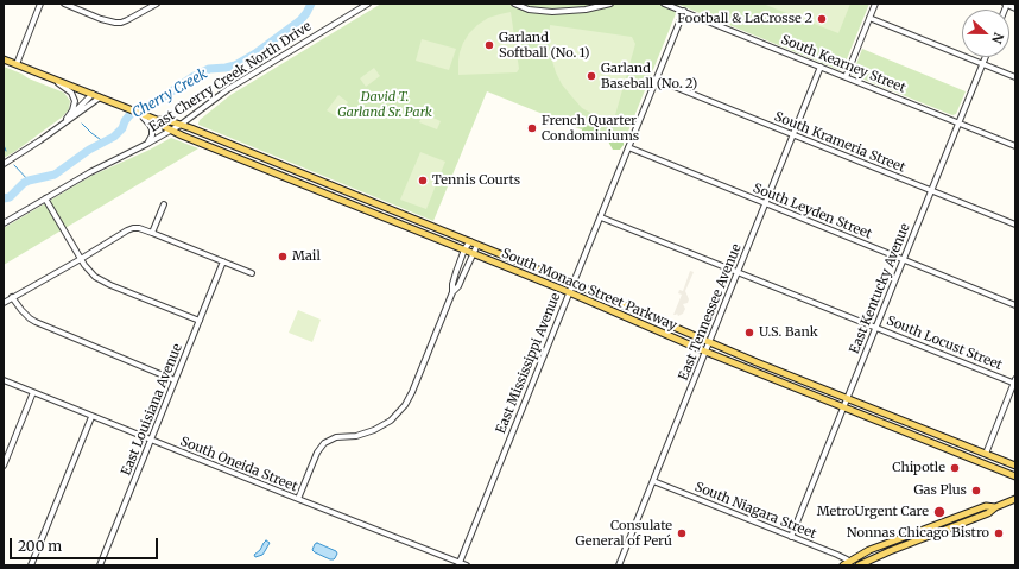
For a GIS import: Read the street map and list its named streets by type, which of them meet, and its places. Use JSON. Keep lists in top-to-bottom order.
{
  "streets": {
    "main road": ["South Monaco Street Parkway"],
    "street": [
      "South Kearney Street",
      "East Cherry Creek North Drive",
      "South Krameria Street",
      "South Leyden Street",
      "East Kentucky Avenue",
      "East Tennessee Avenue",
      "South Locust Street",
      "East Mississippi Avenue",
      "East Louisiana Avenue",
      "South Oneida Street",
      "South Niagara Street"
    ]
  },
  "crossings": [
    ["South Kearney Street", "East Kentucky Avenue"],
    ["South Kearney Street", "East Tennessee Avenue"],
    ["South Kearney Street", "East Mississippi Avenue"],
    ["East Cherry Creek North Drive", "South Monaco Street Parkway"],
    ["South Krameria Street", "East Kentucky Avenue"],
    ["South Krameria Street", "East Tennessee Avenue"],
    ["South Krameria Street", "East Mississippi Avenue"],
    ["South Leyden Street", "East Kentucky Avenue"],
    ["South Leyden Street", "East Tennessee Avenue"],
    ["South Leyden Street", "East Mississippi Avenue"],
    ["East Kentucky Avenue", "South Monaco Street Parkway"],
    ["East Kentucky Avenue", "South Locust Street"],
    ["East Kentucky Avenue", "South Niagara Street"],
    ["South Monaco Street Parkway", "East Tennessee Avenue"],
    ["South Monaco Street Parkway", "East Mississippi Avenue"],
    ["East Tennessee Avenue", "South Locust Street"],
    ["East Tennessee Avenue", "South Niagara Street"],
    ["South Locust Street", "East Mississippi Avenue"],
    ["East Mississippi Avenue", "South Oneida Street"],
    ["East Louisiana Avenue", "South Oneida Street"]
  ],
  "water": ["Cherry Creek"],
  "parks": ["David T. Garland Sr. Park"],
  "places": [
    "Football & LaCrosse 2",
    "Garland Softball (No. 1)",
    "Garland Baseball (No. 2)",
    "French Quarter Condominiums",
    "Tennis Courts",
    "Mail",
    "U.S. Bank",
    "Chipotle",
    "Gas Plus",
    "MetroUrgent Care",
    "Consulate General of Perú",
    "Nonnas Chicago Bistro"
  ],
  "scale_bar": "200 m",
  "north": "right"
}
